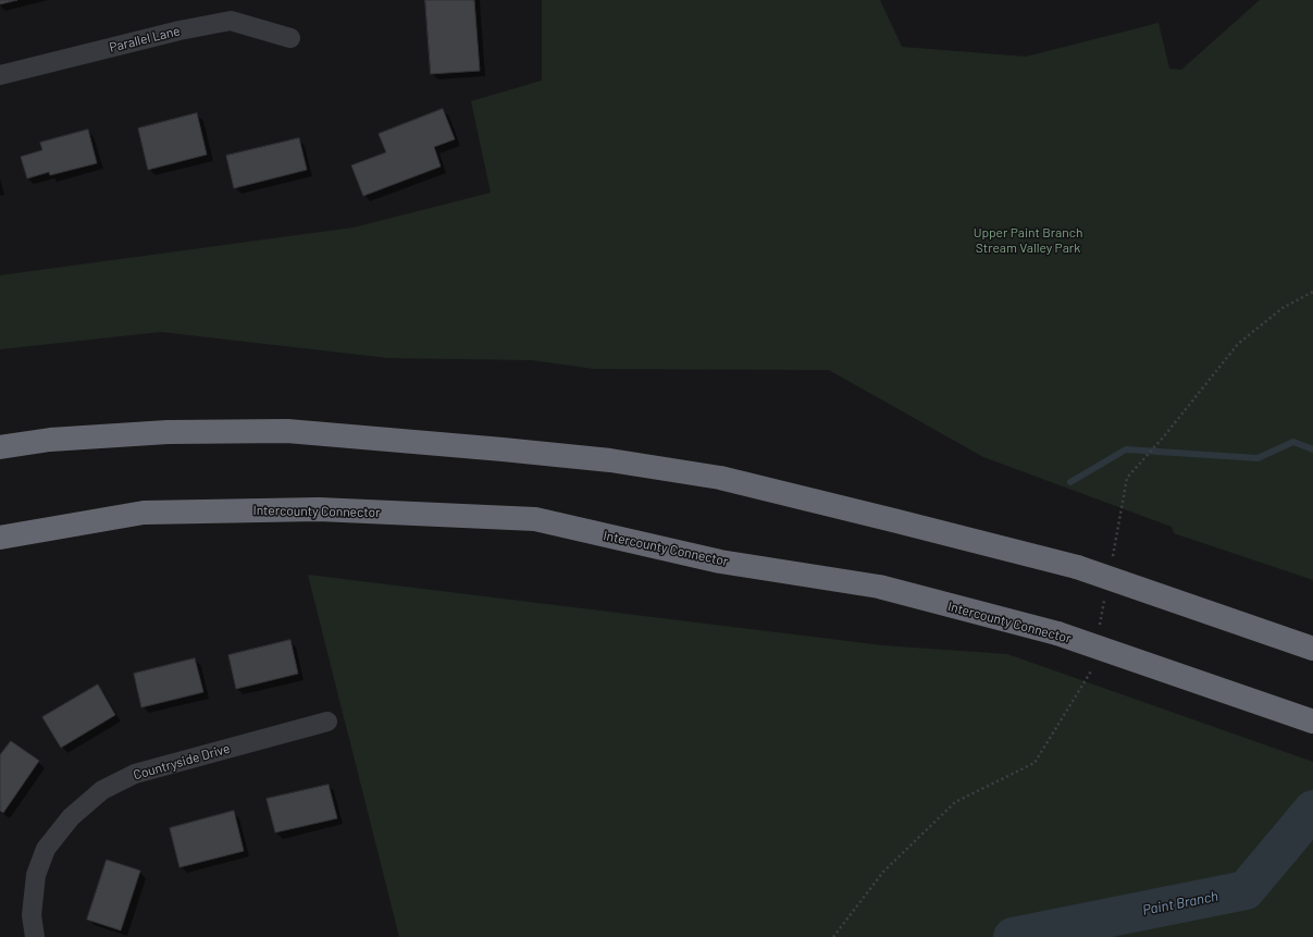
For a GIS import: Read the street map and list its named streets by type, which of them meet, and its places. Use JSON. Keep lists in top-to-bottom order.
{
  "streets": {
    "highway": ["Intercounty Connector"],
    "street": ["Parallel Lane", "Countryside Drive"]
  },
  "water": ["Paint Branch"],
  "parks": ["Upper Paint Branch Stream Valley Park"]
}
